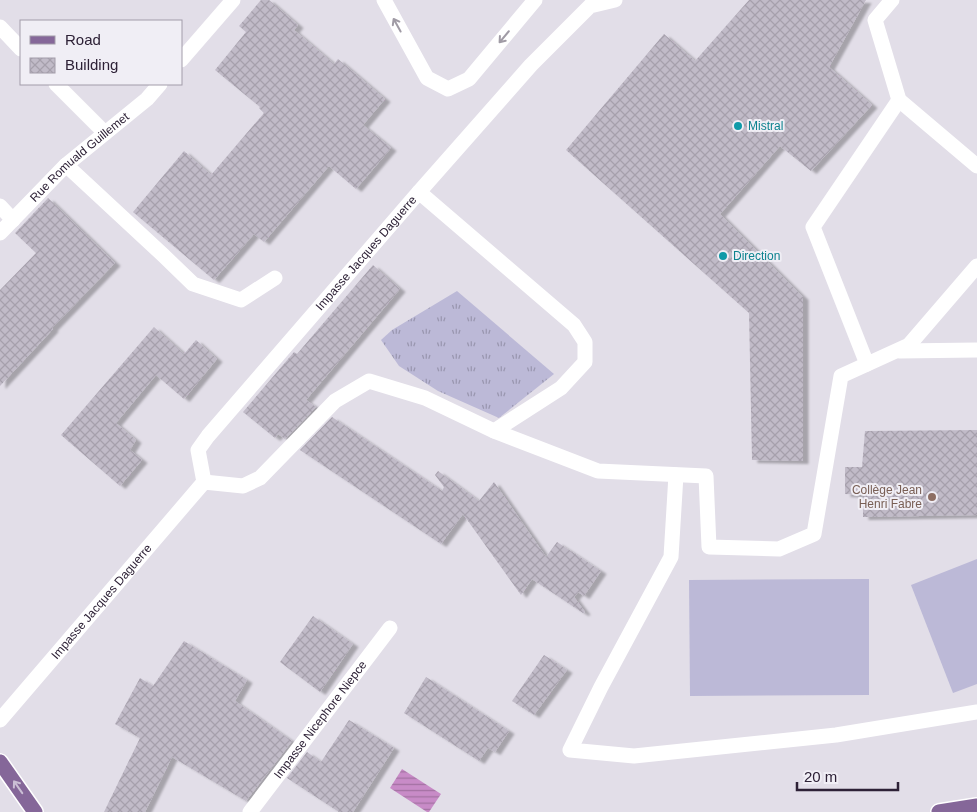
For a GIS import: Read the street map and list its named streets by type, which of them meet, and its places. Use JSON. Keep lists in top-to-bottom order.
{
  "streets": {
    "street": ["Rue Romuald Guillemet", "Impasse Jacques Daguerre", "Impasse Nicephore Niepce"]
  },
  "places": ["Mistral", "Direction", "Collège Jean Henri Fabre"],
  "legend": ["Road", "Building"],
  "scale_bar": "20 m"
}
